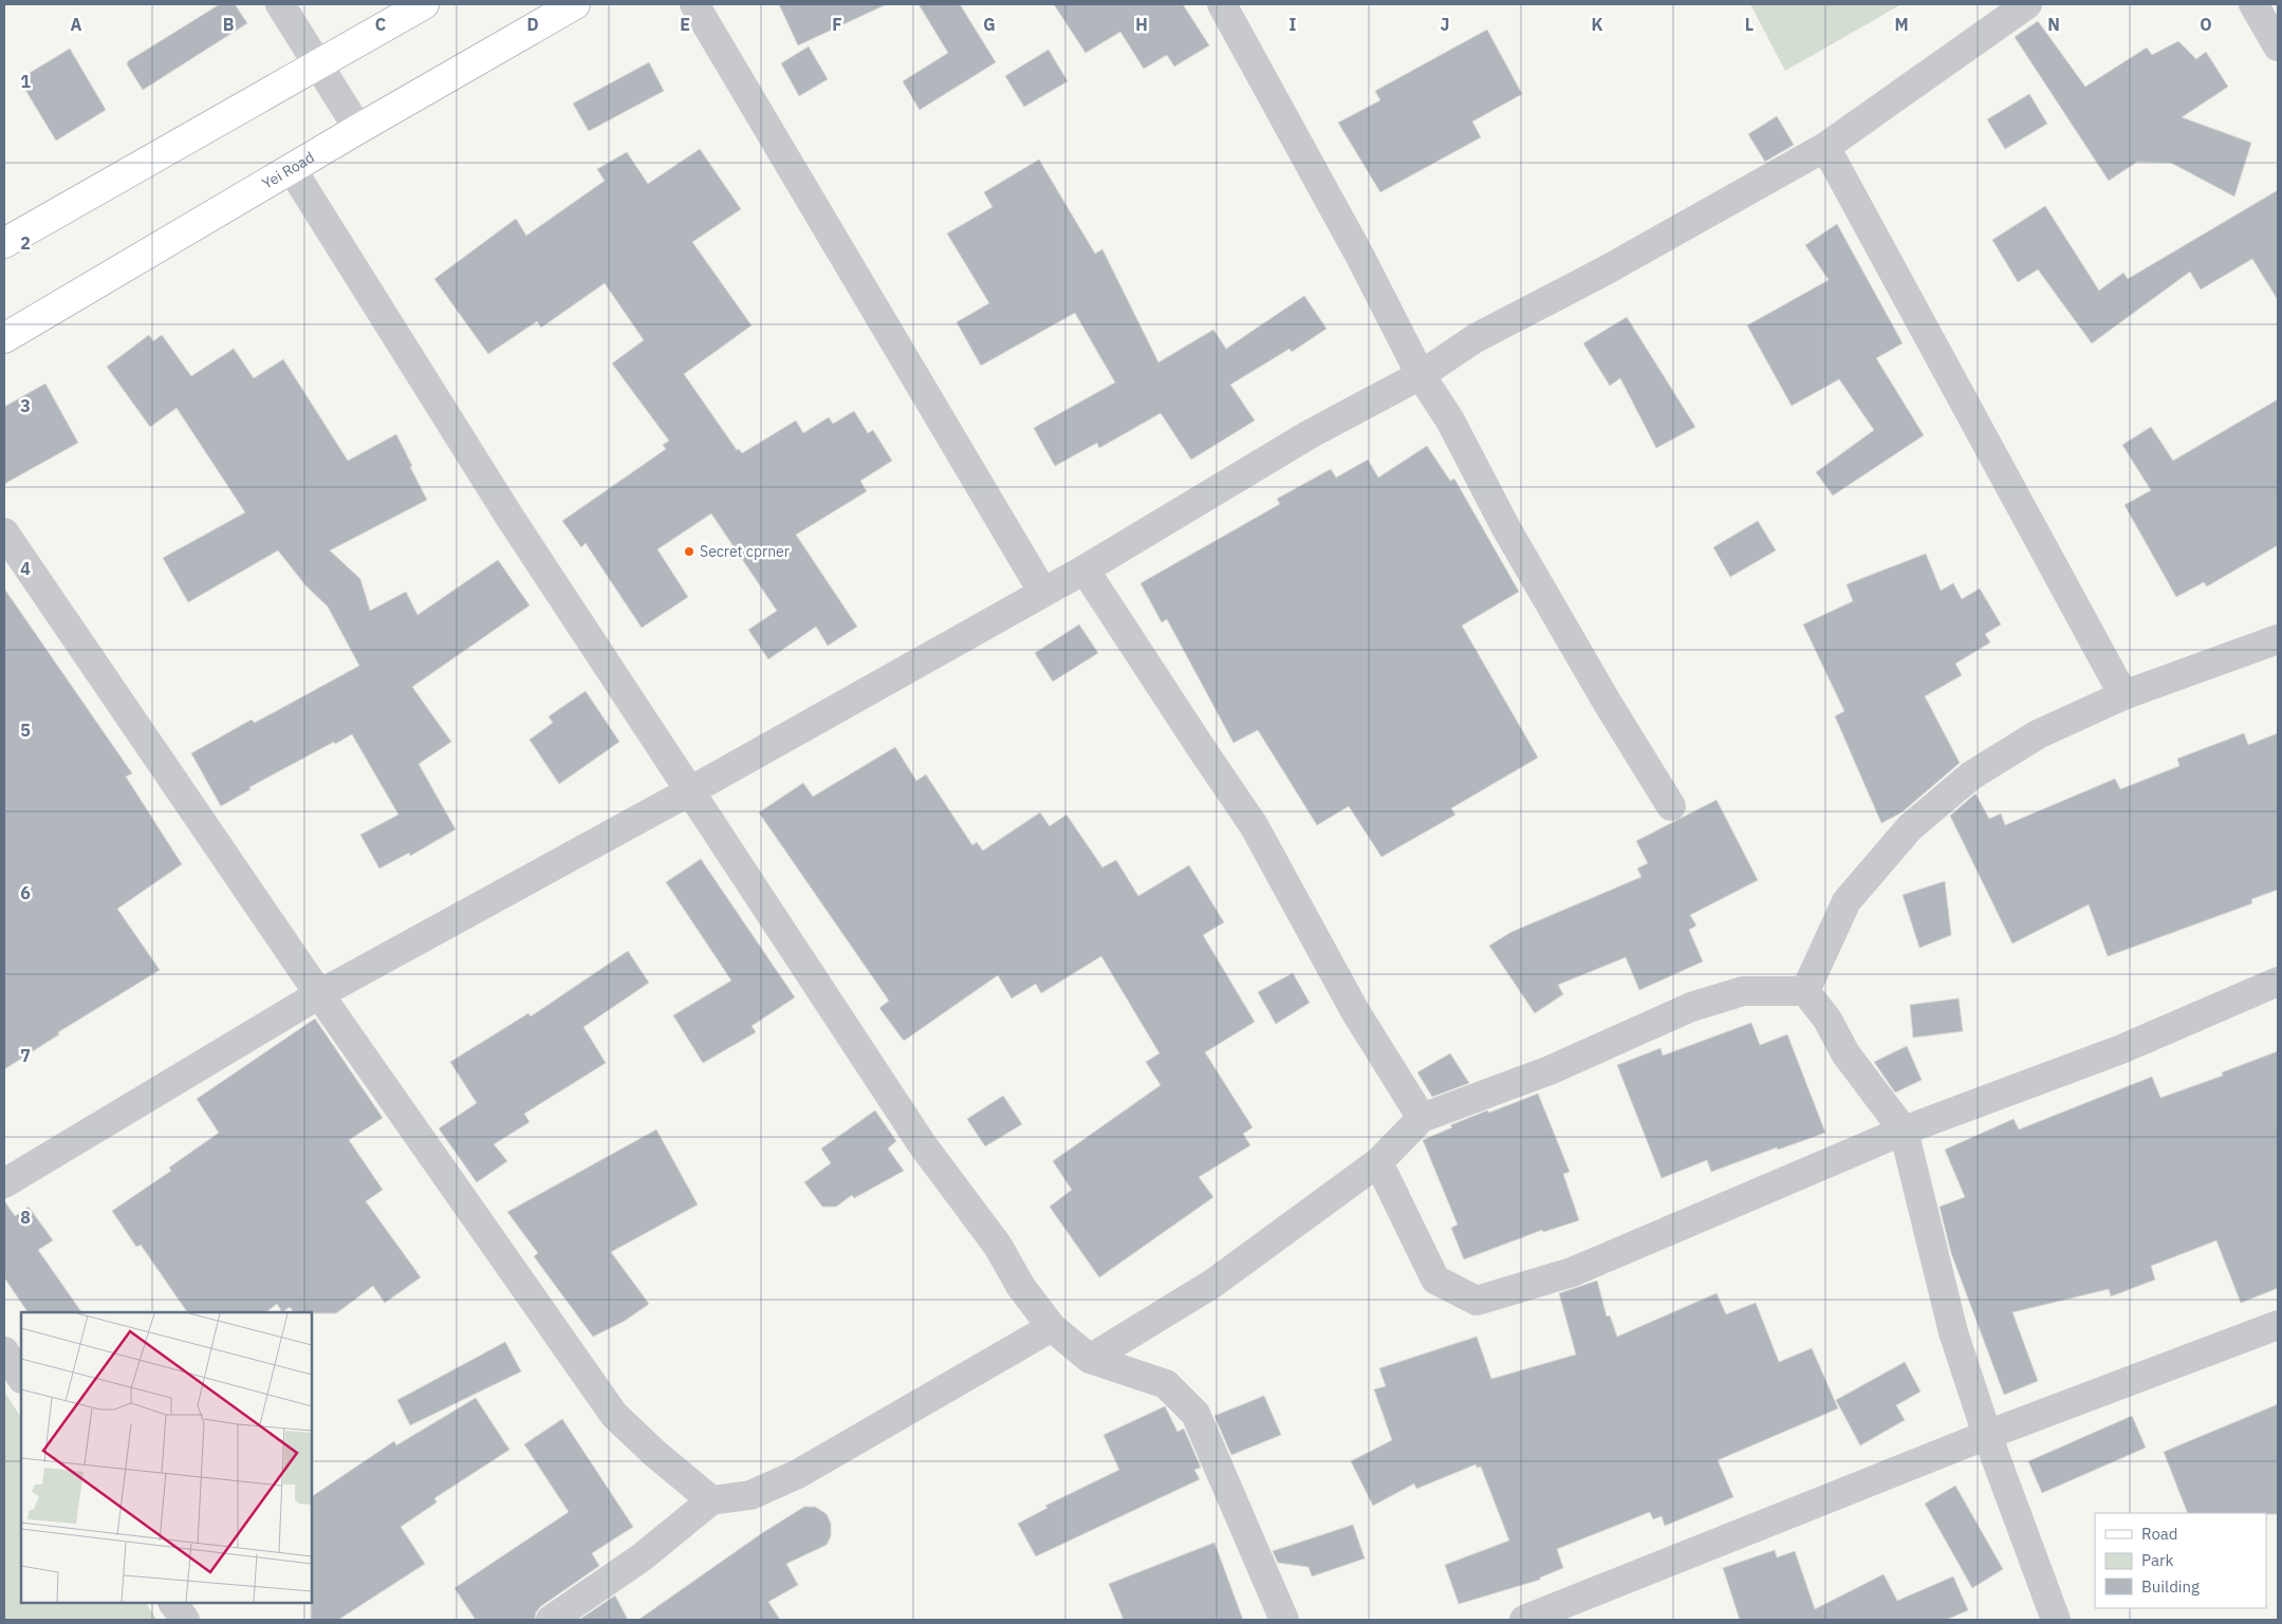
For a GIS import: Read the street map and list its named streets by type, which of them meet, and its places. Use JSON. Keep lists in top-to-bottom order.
{
  "streets": {
    "main road": ["Yei Road"]
  },
  "places": ["Secret cprner"],
  "legend": ["Road", "Park", "Building"],
  "grid": {
    "columns": [
      "A",
      "B",
      "C",
      "D",
      "E",
      "F",
      "G",
      "H",
      "I",
      "J",
      "K",
      "L",
      "M",
      "N",
      "O"
    ],
    "rows": [
      "1",
      "2",
      "3",
      "4",
      "5",
      "6",
      "7",
      "8"
    ]
  }
}
